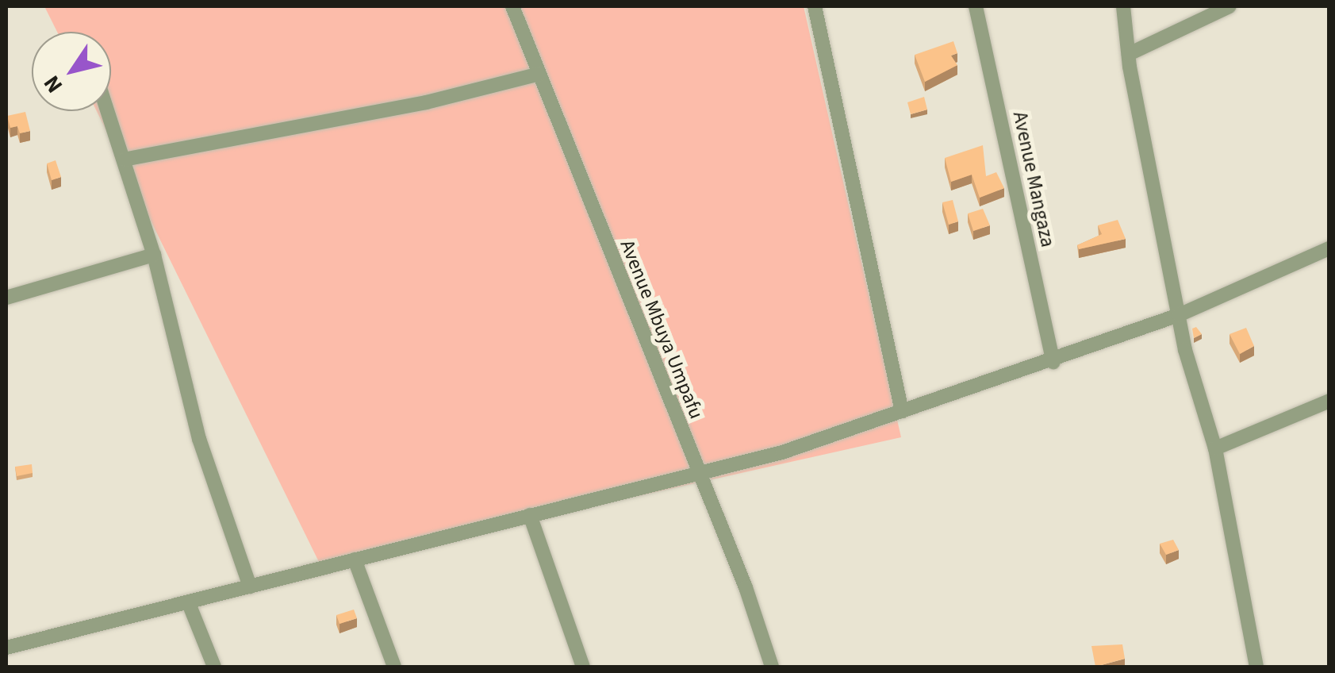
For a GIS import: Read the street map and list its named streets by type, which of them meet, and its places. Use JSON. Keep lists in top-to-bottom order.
{
  "streets": {
    "street": ["Avenue Mangaza", "Avenue Mbuya Umpafu"]
  },
  "north": "bottom left"
}
